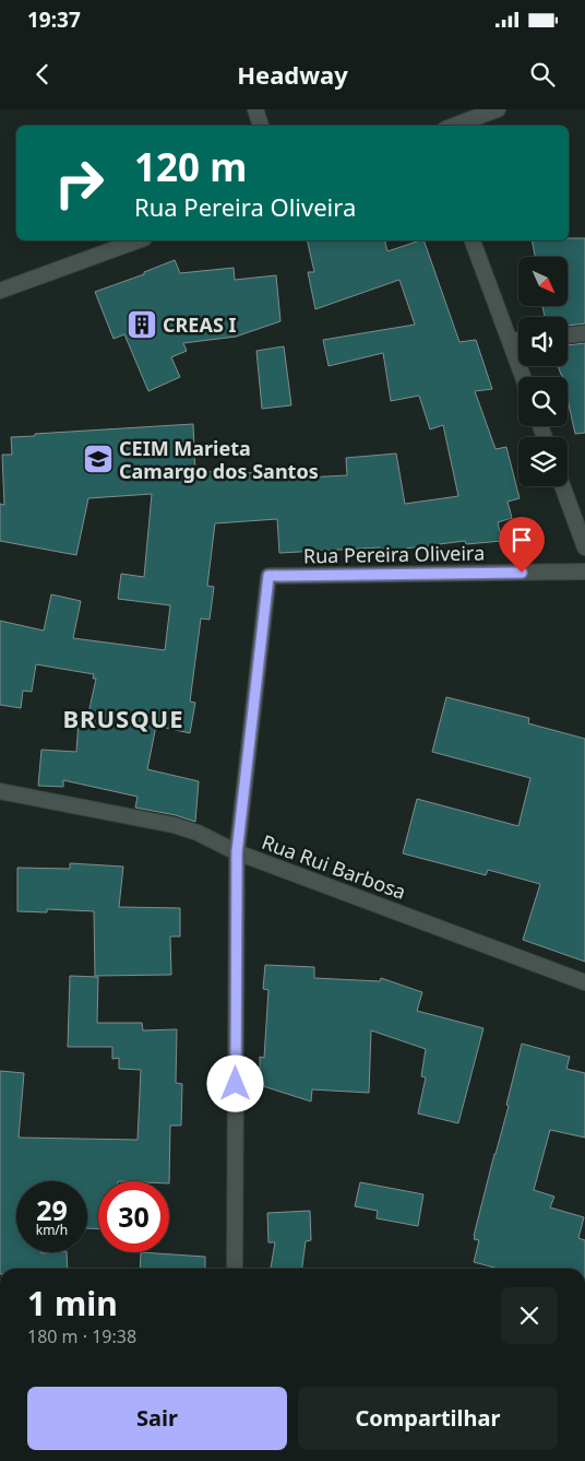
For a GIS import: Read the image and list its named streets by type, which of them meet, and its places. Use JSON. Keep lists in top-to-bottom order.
{
  "streets": {
    "street": ["Rua Pereira Oliveira", "Rua Rui Barbosa"]
  },
  "crossings": [
    ["Rua Pereira Oliveira", "Rua Rui Barbosa"]
  ],
  "districts": ["BRUSQUE"],
  "places": {
    "building": ["CREAS I"],
    "school or university": ["CEIM Marieta Camargo dos Santos"]
  },
  "north": "bottom right",
  "page": {
    "status": "19:37",
    "header": "Headway",
    "turn": ["120 m", "Rua Pereira Oliveira"],
    "speed": "29 km/h",
    "limit": "30",
    "heading": ["1 min", "180 m · 19:38"],
    "buttons": ["Sair", "Compartilhar"]
  }
}
